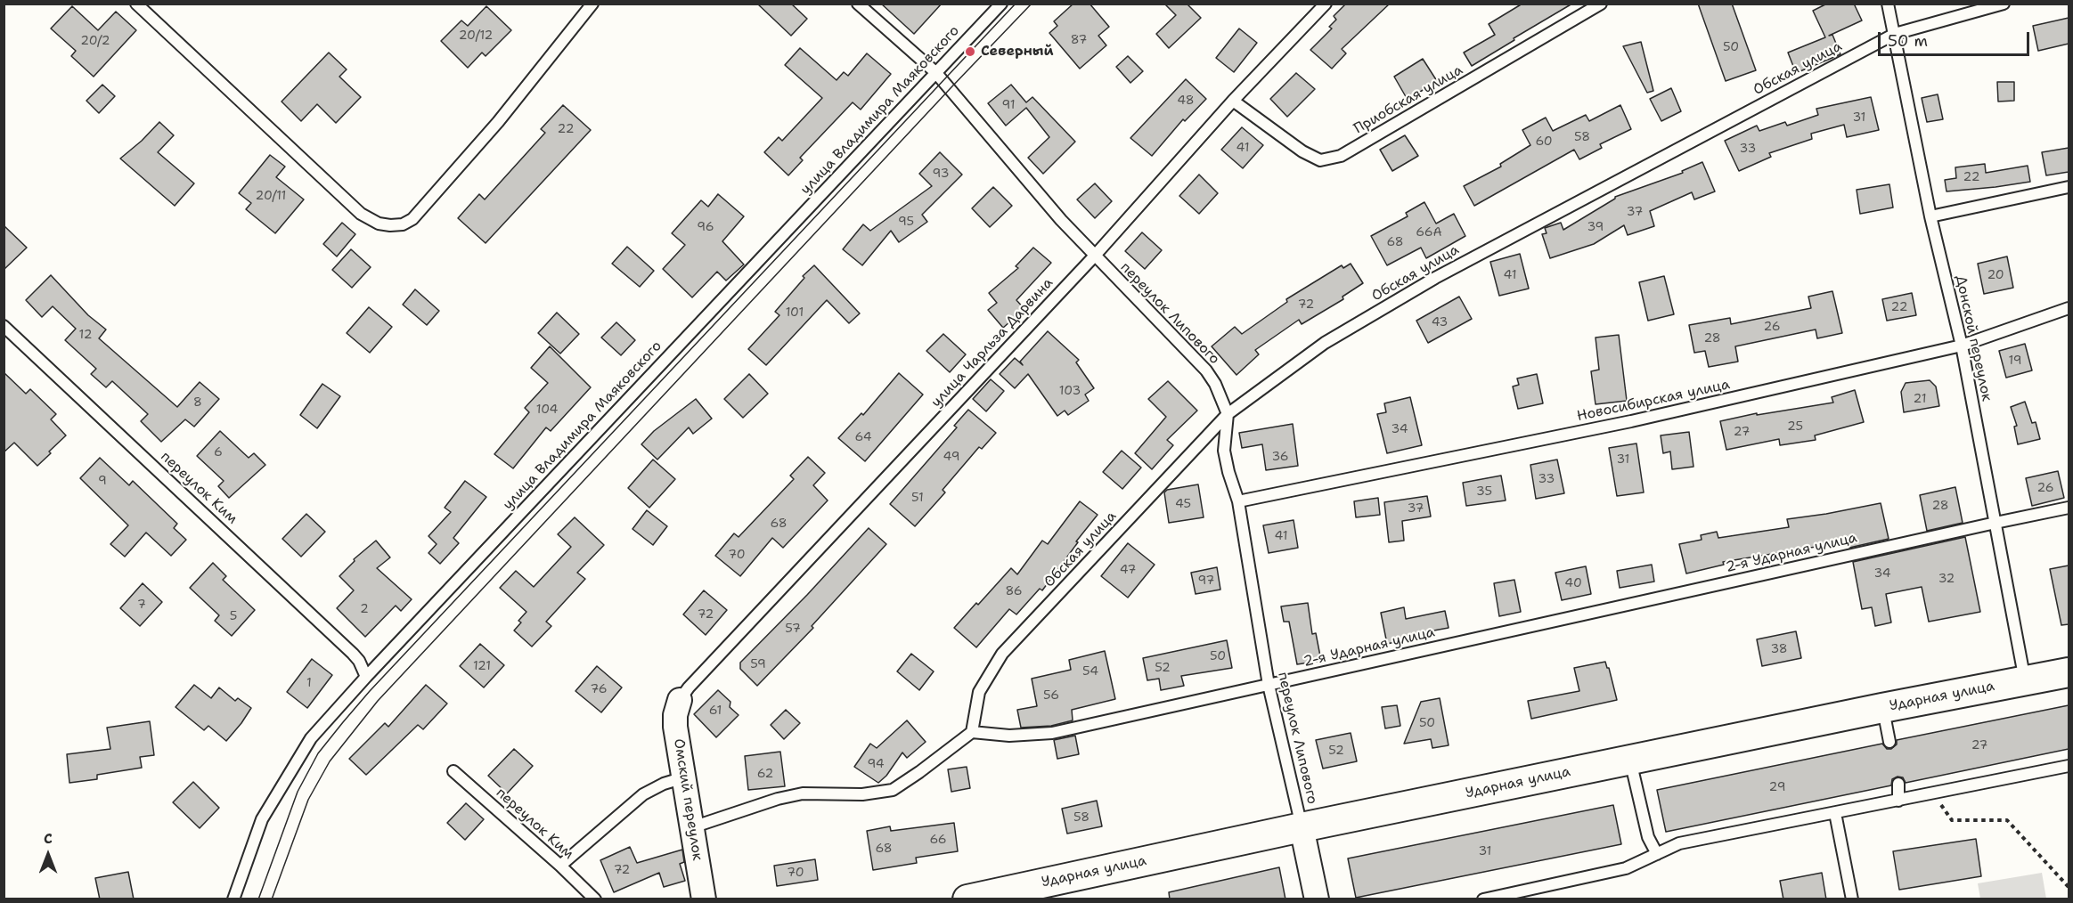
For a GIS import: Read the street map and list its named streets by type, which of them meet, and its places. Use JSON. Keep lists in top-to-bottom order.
{
  "streets": {
    "street": ["Ударная улица", "Омский переулок"],
    "lane": [
      "Обская улица",
      "Приобская улица",
      "улица Владимира Маяковского",
      "переулок Липового",
      "Донской переулок",
      "улица Чарльза Дарвина",
      "Новосибирская улица",
      "переулок Ким",
      "2-я Ударная улица"
    ]
  },
  "crossings": [
    ["Обская улица", "переулок Липового"],
    ["Обская улица", "Донской переулок"],
    ["Обская улица", "2-я Ударная улица"],
    ["Приобская улица", "улица Чарльза Дарвина"],
    ["улица Владимира Маяковского", "переулок Липового"],
    ["улица Владимира Маяковского", "переулок Ким"],
    ["переулок Липового", "улица Чарльза Дарвина"],
    ["переулок Липового", "Новосибирская улица"],
    ["переулок Липового", "2-я Ударная улица"],
    ["переулок Липового", "Ударная улица"],
    ["Донской переулок", "Новосибирская улица"],
    ["Донской переулок", "2-я Ударная улица"],
    ["Донской переулок", "Ударная улица"],
    ["улица Чарльза Дарвина", "Омский переулок"]
  ],
  "places": ["Северный"],
  "house_numbers": [
    "20/12",
    "87",
    "20/2",
    "50",
    "48",
    "91",
    "31",
    "22",
    "58",
    "60",
    "41",
    "33",
    "93",
    "22",
    "20/11",
    "37",
    "95",
    "96",
    "39",
    "66А",
    "68",
    "41",
    "20",
    "72",
    "22",
    "101",
    "43",
    "26",
    "12",
    "28",
    "19",
    "103",
    "21",
    "8",
    "104",
    "25",
    "34",
    "27",
    "64",
    "6",
    "49",
    "36",
    "31",
    "33",
    "9",
    "26",
    "35",
    "51",
    "45",
    "28",
    "37",
    "68",
    "41",
    "70",
    "47",
    "34",
    "32",
    "97",
    "40",
    "86",
    "7",
    "2",
    "72",
    "5",
    "57",
    "38",
    "50",
    "59",
    "121",
    "52",
    "54",
    "1",
    "76",
    "56",
    "61",
    "50",
    "27",
    "52",
    "94",
    "62",
    "29",
    "58",
    "66",
    "68",
    "31",
    "72",
    "70"
  ],
  "scale_bar": "50 m",
  "north": "top"
}
